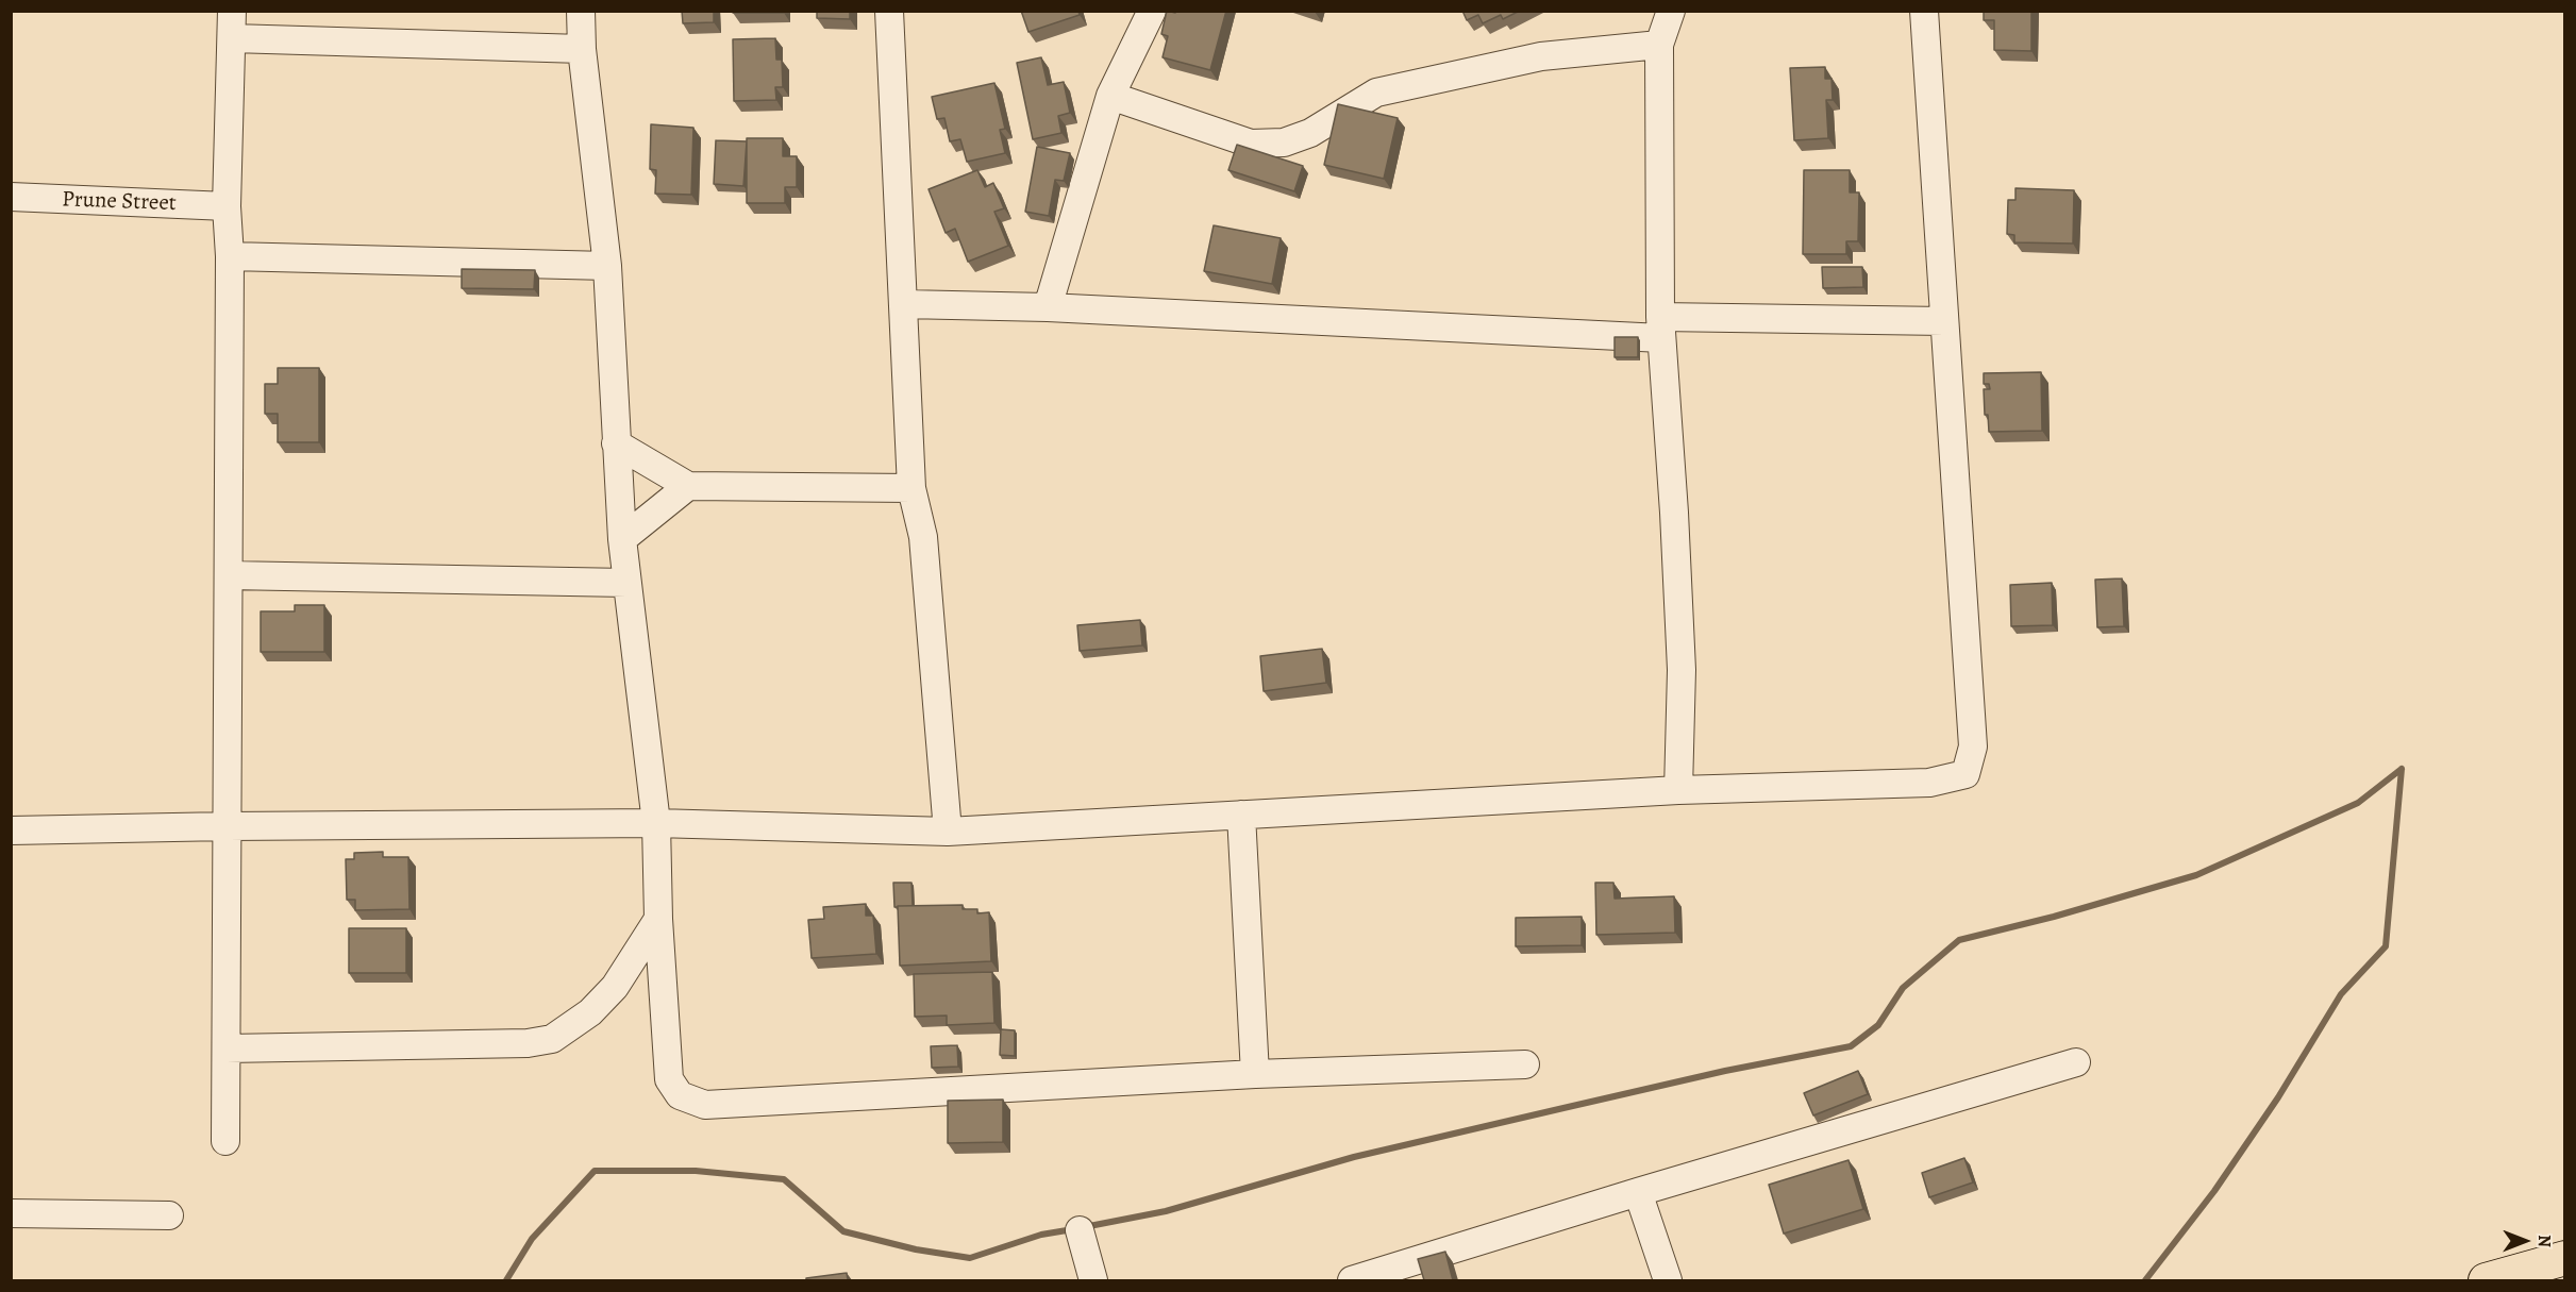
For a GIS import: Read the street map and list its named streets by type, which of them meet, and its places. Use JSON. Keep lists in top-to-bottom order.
{
  "streets": {
    "street": ["Prune Street"]
  },
  "north": "right"
}
